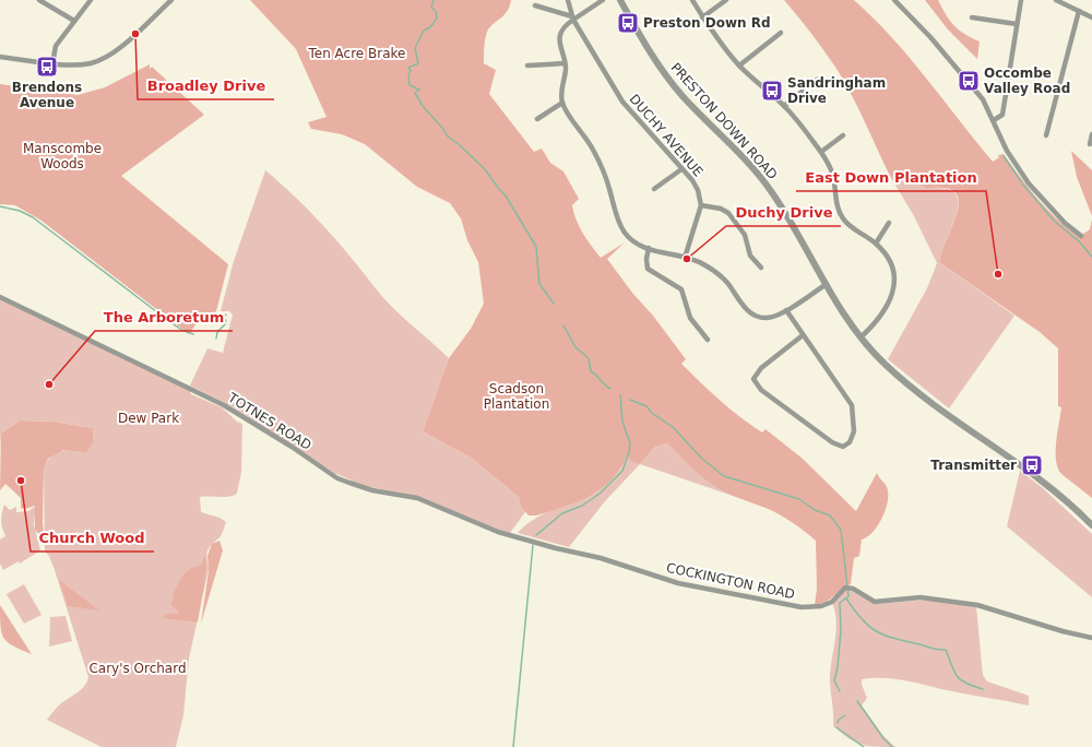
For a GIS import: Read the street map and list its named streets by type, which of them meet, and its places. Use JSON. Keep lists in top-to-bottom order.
{
  "streets": {
    "street": [
      "PRESTON DOWN ROAD",
      "DUCHY AVENUE",
      "TOTNES ROAD",
      "COCKINGTON ROAD"
    ]
  },
  "crossings": [
    ["TOTNES ROAD", "COCKINGTON ROAD"]
  ],
  "parks": [
    "Ten Acre Brake",
    "Manscombe Woods",
    "Scadson Plantation",
    "Dew Park",
    "Cary's Orchard"
  ],
  "places": {
    "bus stop": [
      "Preston Down Rd",
      "Brendons Avenue",
      "Occombe Valley Road",
      "Sandringham Drive",
      "Transmitter"
    ],
    "other": [
      "Broadley Drive",
      "Duchy Drive",
      "East Down Plantation",
      "The Arboretum",
      "Church Wood"
    ]
  }
}
